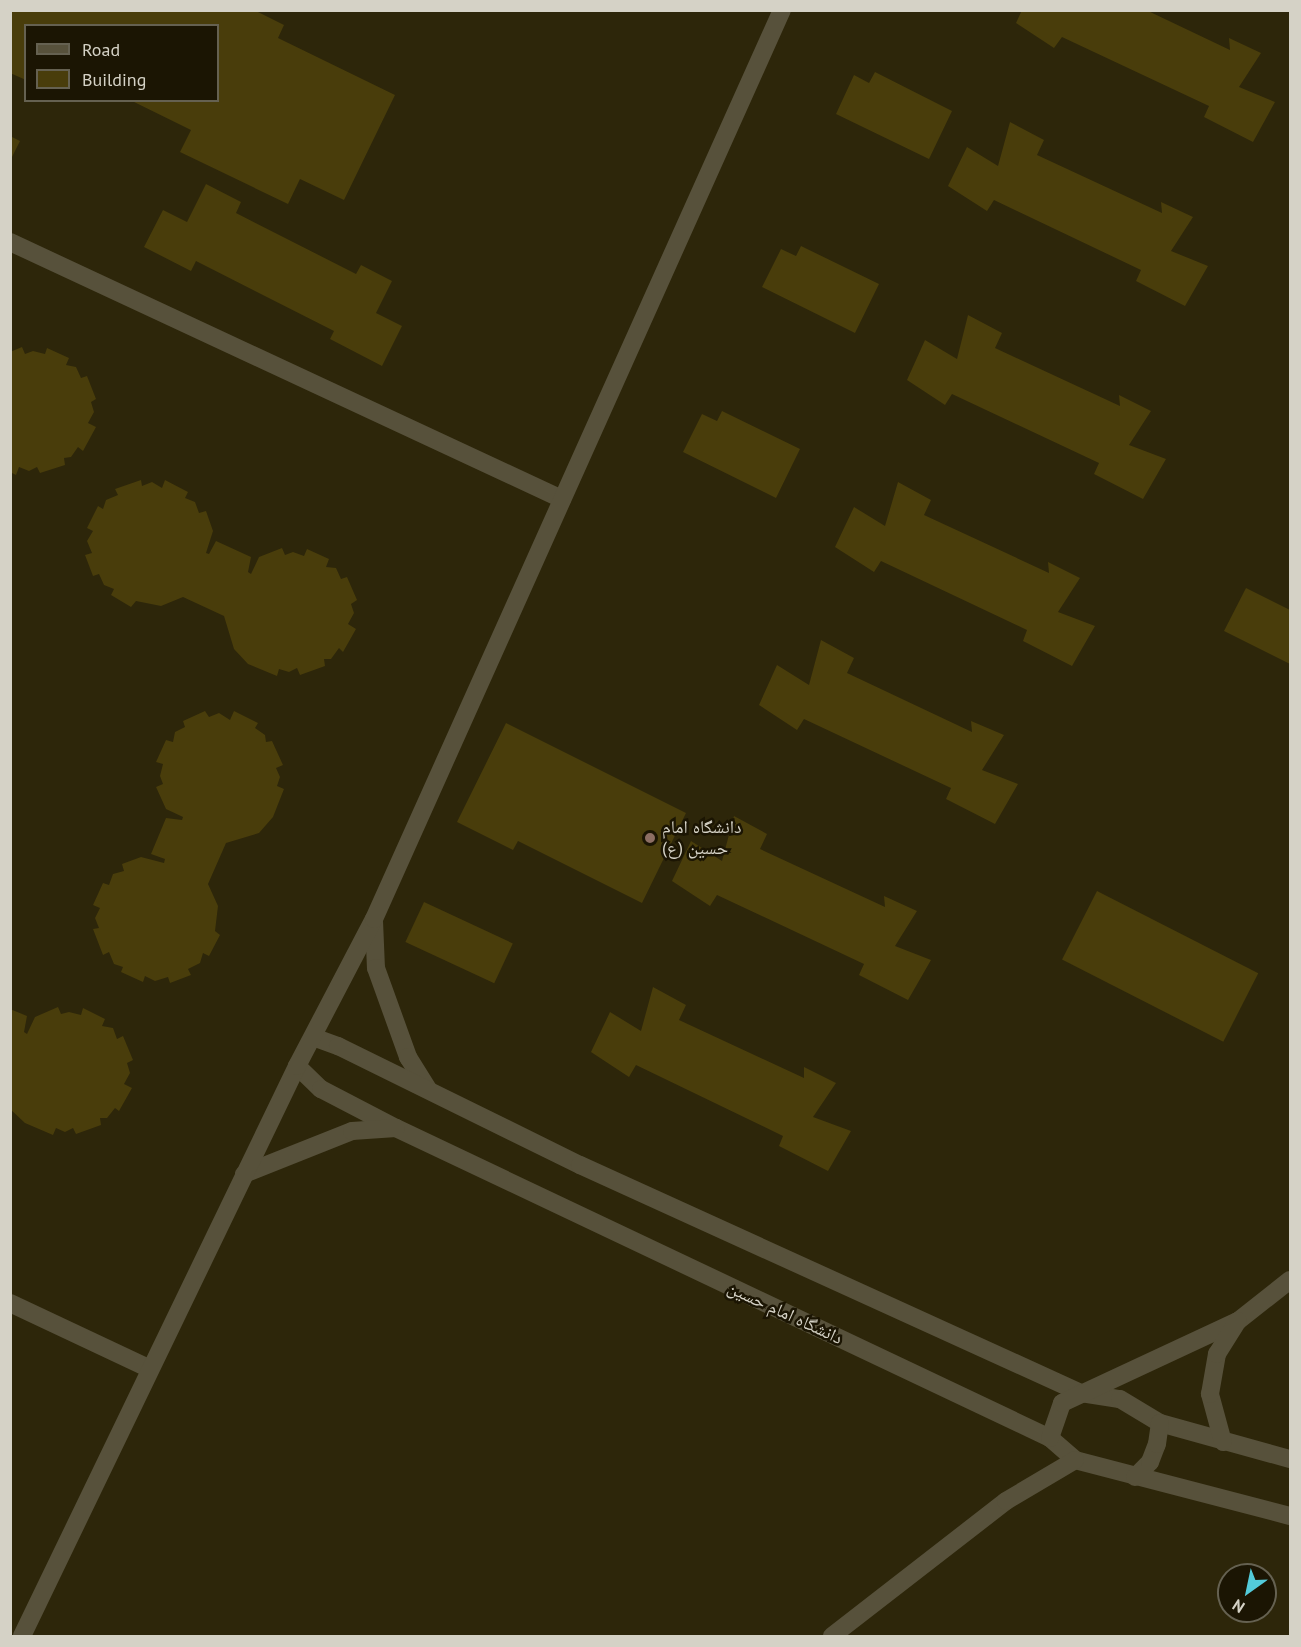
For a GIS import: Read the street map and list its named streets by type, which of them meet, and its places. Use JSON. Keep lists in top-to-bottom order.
{
  "streets": {
    "lane": ["دانشگاه امام حسین"]
  },
  "places": ["دانشگاه امام حسین (ع)"],
  "legend": ["Road", "Building"],
  "north": "bottom left"
}
